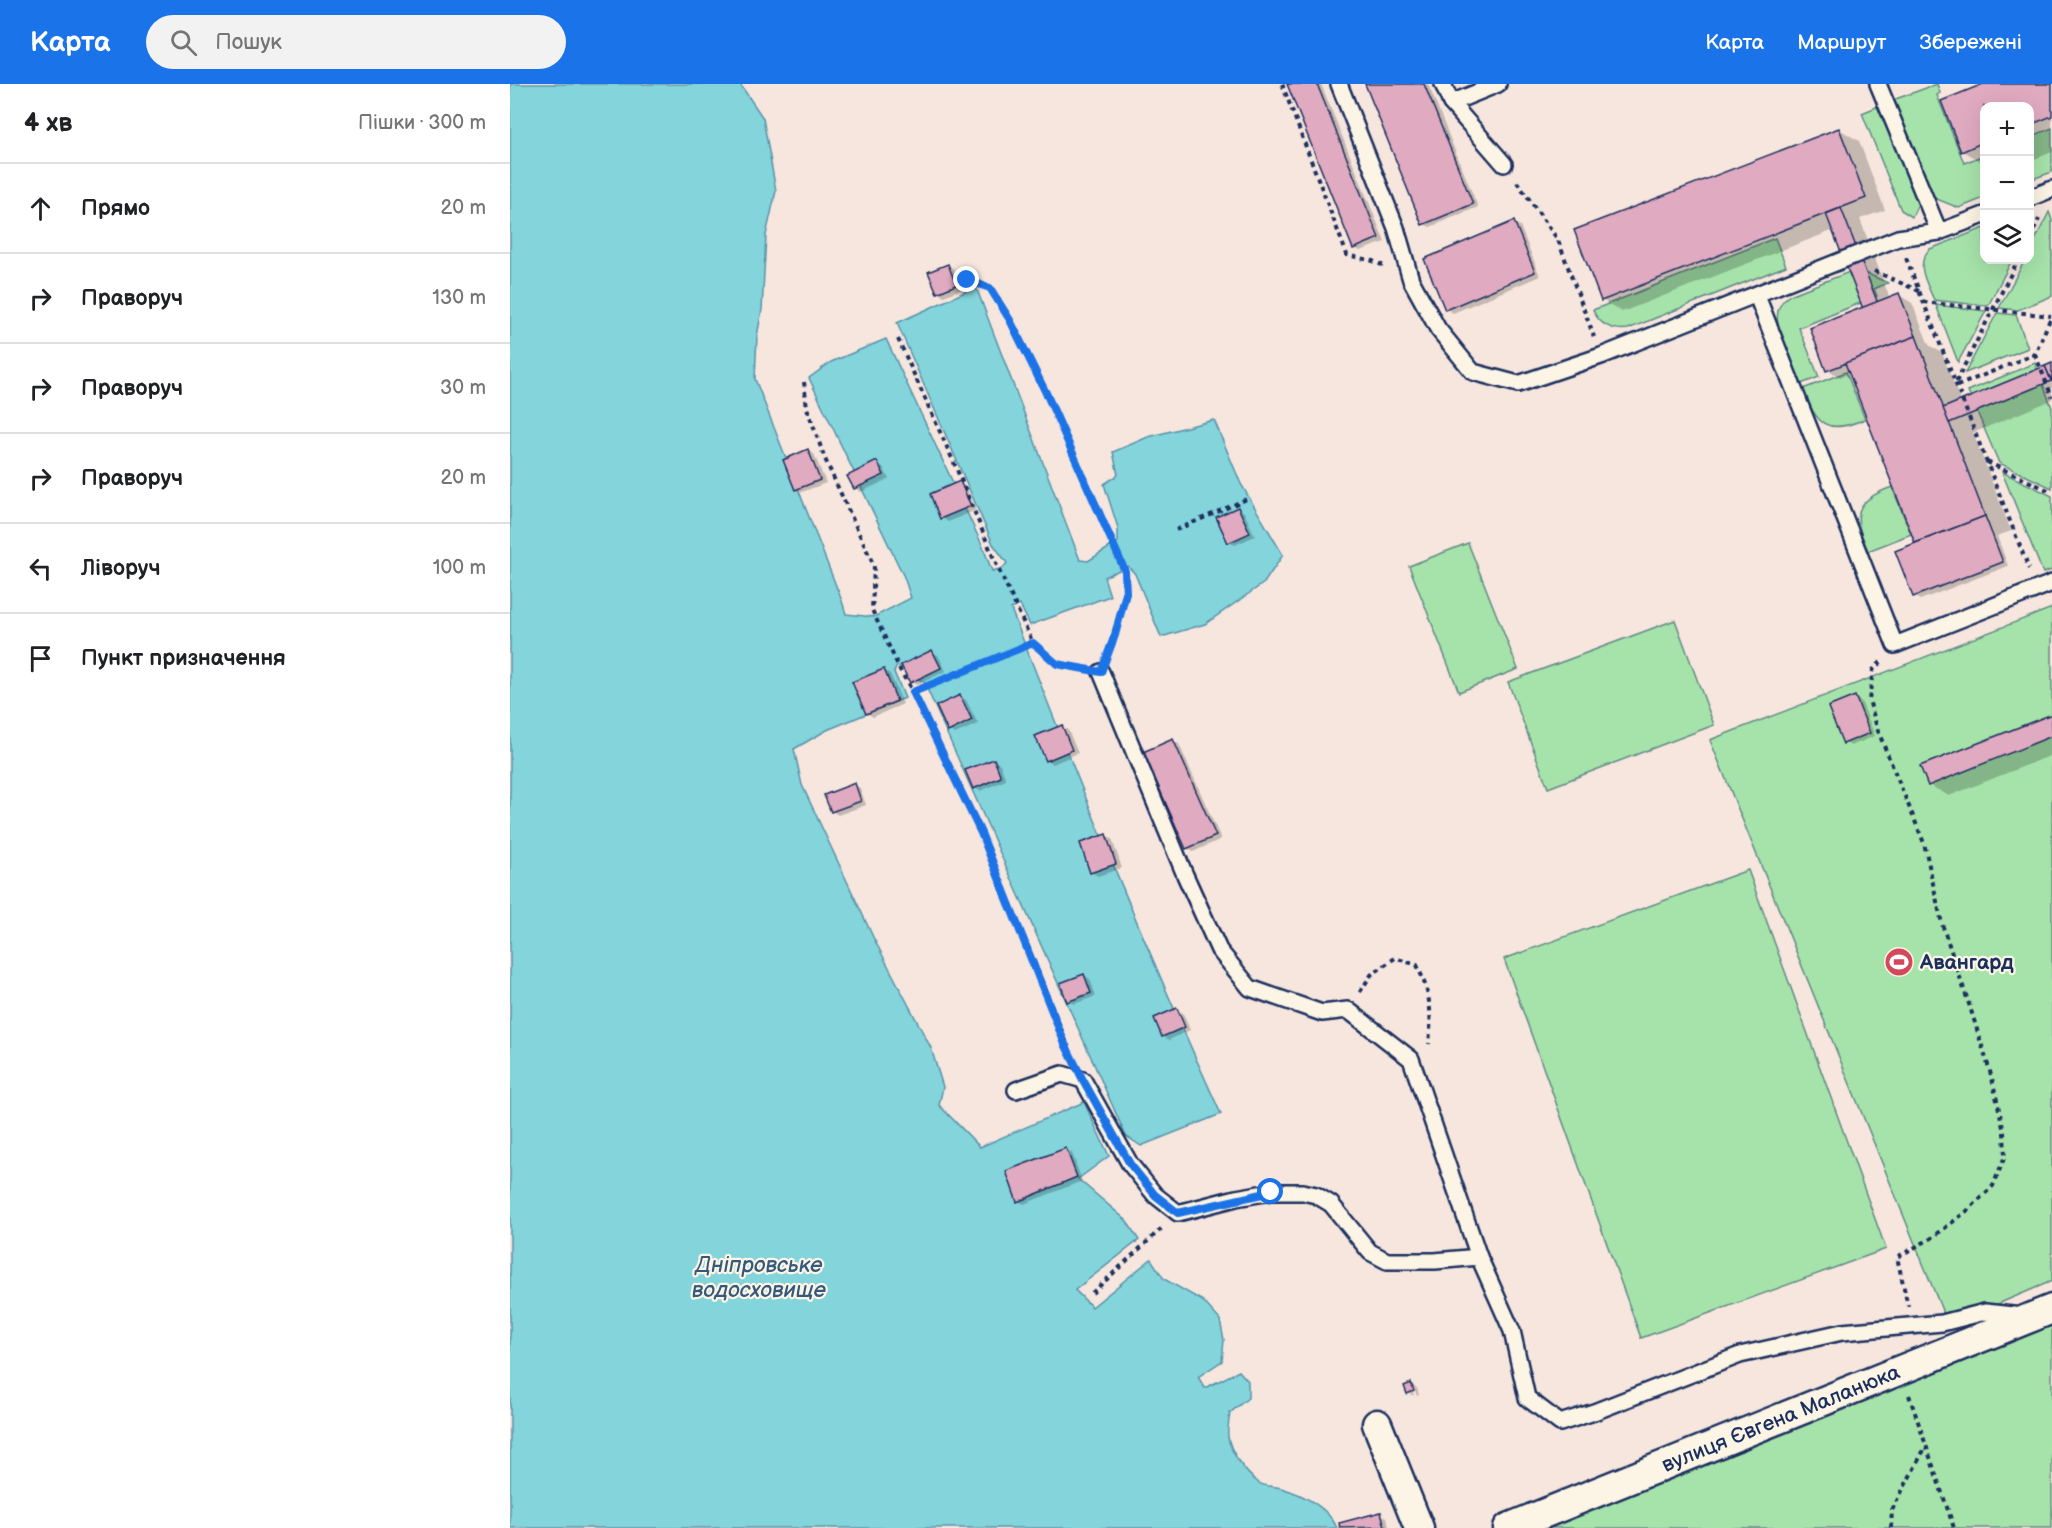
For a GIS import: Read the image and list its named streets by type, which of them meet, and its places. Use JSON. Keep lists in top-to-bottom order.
{
  "streets": {
    "street": ["вулиця Євгена Маланюка"]
  },
  "water": ["Дніпровське водосховище"],
  "places": {
    "sports": ["Авангард"]
  },
  "page": {
    "header": "Карта",
    "search": "Пошук",
    "nav": ["Карта", "Маршрут", "Збережені"],
    "heading": ["4 хв", "Пішки · 300 m"],
    "map_buttons": ["+", "−"],
    "list": [
      ["Прямо", "20 m"],
      ["Праворуч", "130 m"],
      ["Праворуч", "30 m"],
      ["Праворуч", "20 m"],
      ["Ліворуч", "100 m"],
      "Пункт призначення"
    ]
  }
}
